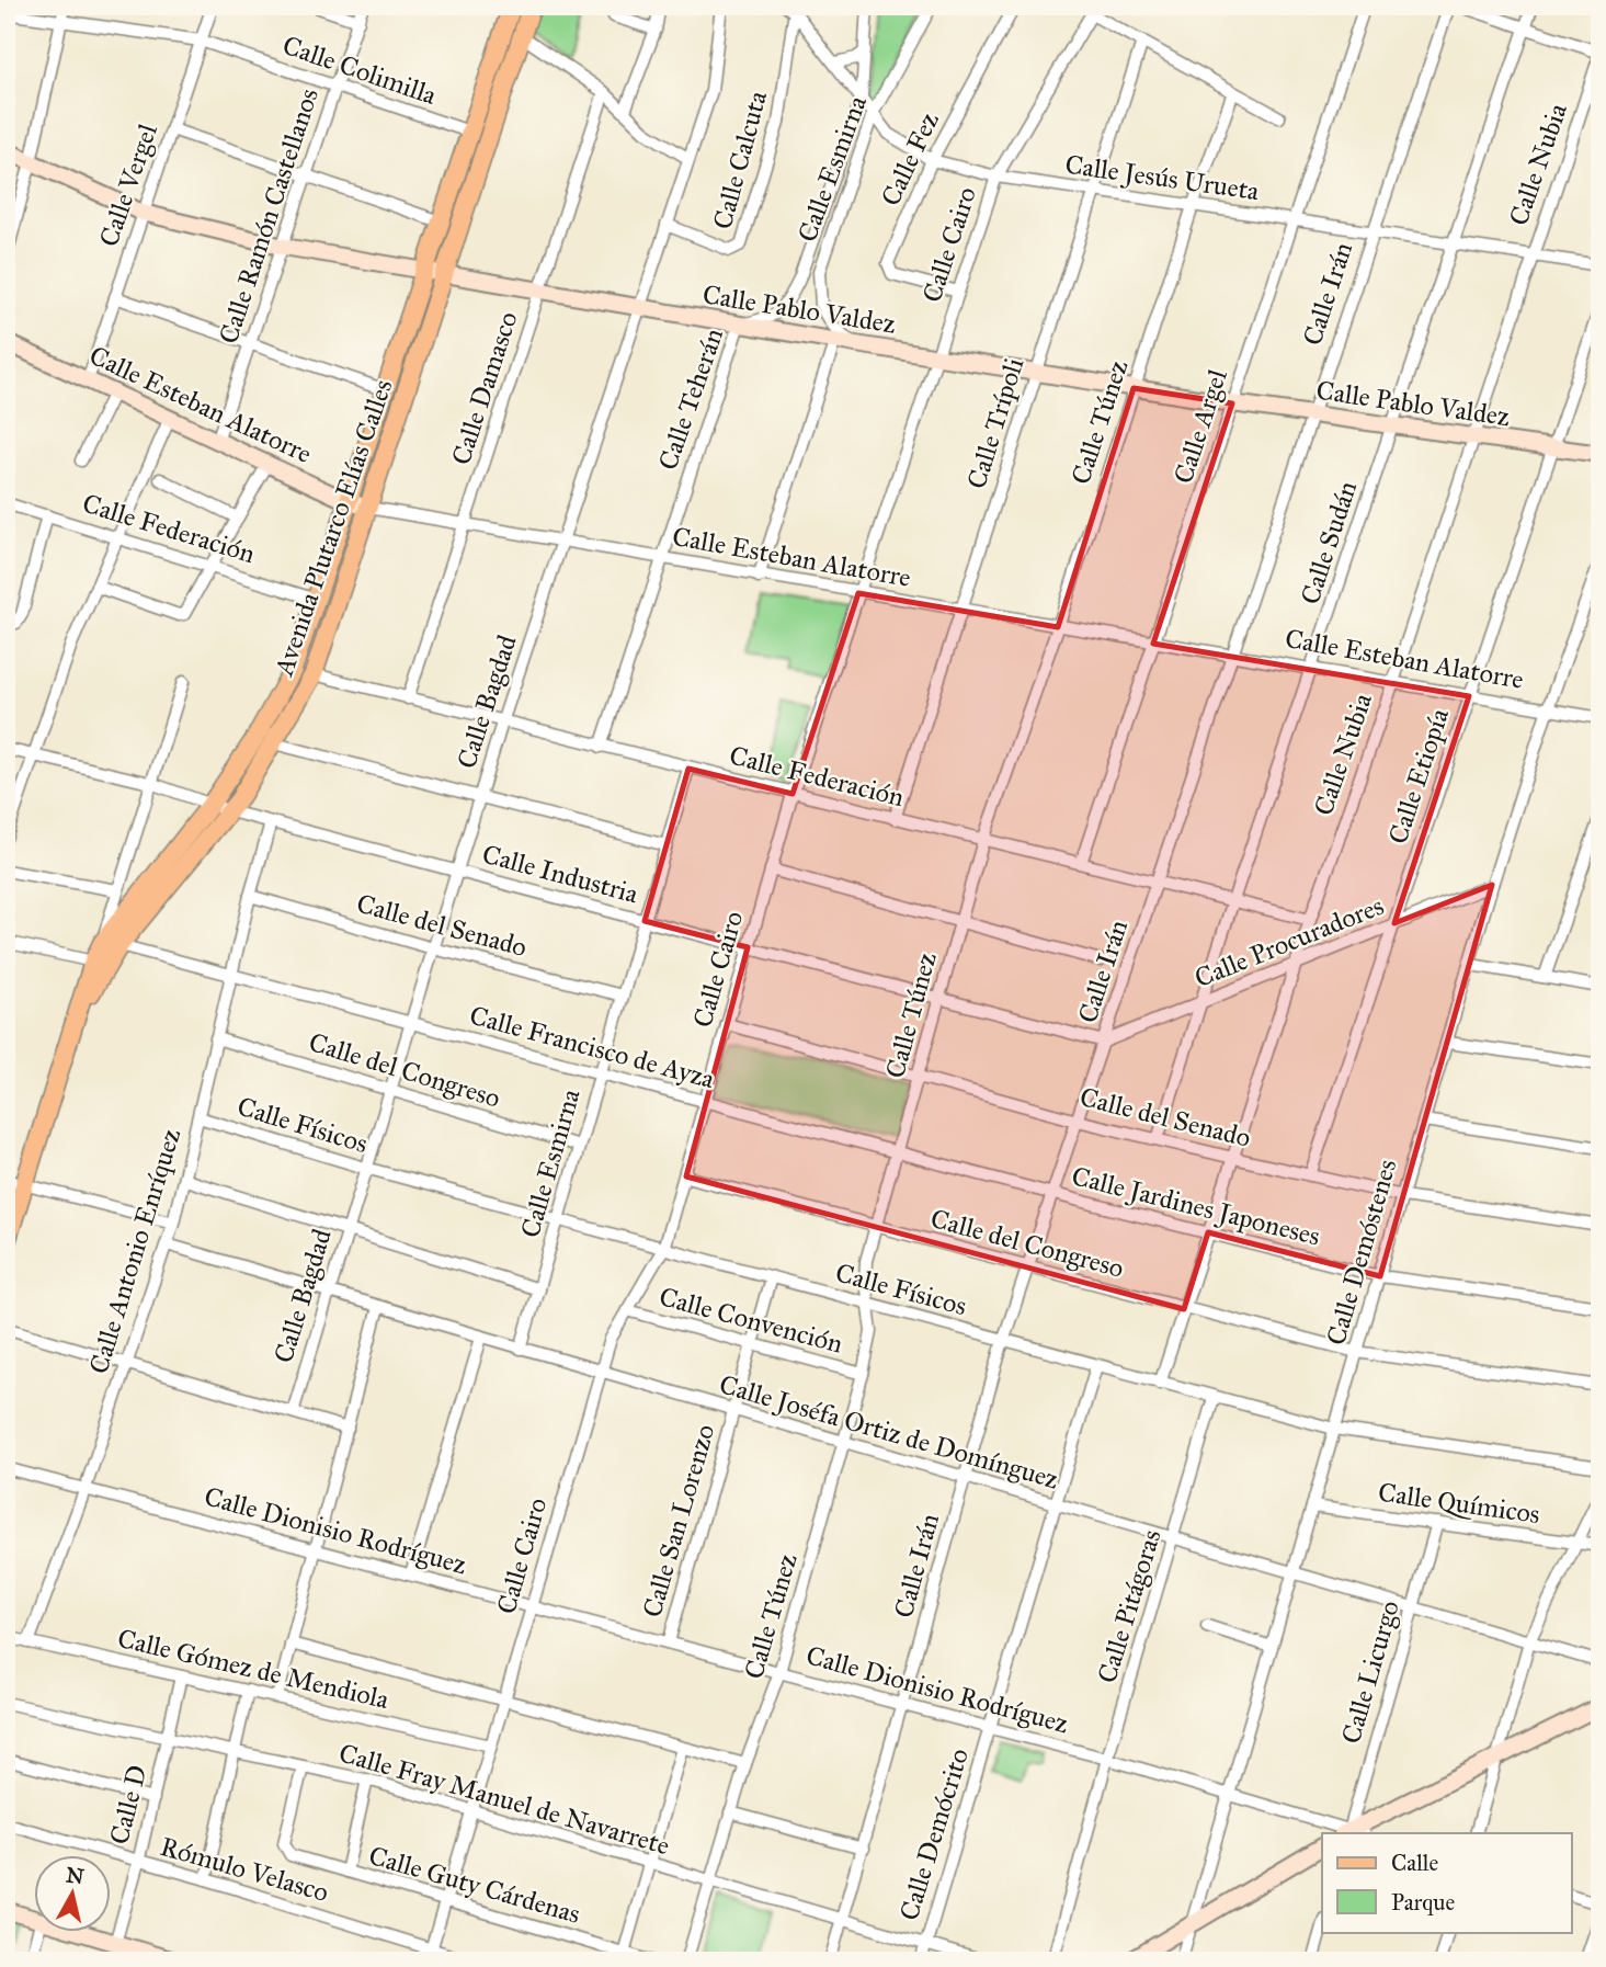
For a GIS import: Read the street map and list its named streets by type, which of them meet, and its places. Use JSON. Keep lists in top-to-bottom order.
{
  "streets": {
    "main road": ["Avenida Plutarco Elías Calles"],
    "street": [
      "Calle Colimilla",
      "Calle Fez",
      "Calle Calcuta",
      "Calle Nubia",
      "Calle Esmirna",
      "Calle Jesús Urueta",
      "Calle Vergel",
      "Calle Ramón Castellanos",
      "Calle Cairo",
      "Calle Irán",
      "Calle Pablo Valdez",
      "Calle Damasco",
      "Calle Teherán",
      "Calle Esteban Alatorre",
      "Calle Túnez",
      "Calle Trípoli",
      "Calle Argel",
      "Calle Federación",
      "Calle Sudán",
      "Calle Bagdad",
      "Calle Etiopía",
      "Calle Industria",
      "Calle del Senado",
      "Calle Procuradores",
      "Calle Francisco de Ayza",
      "Calle del Congreso",
      "Calle Físicos",
      "Calle Jardines Japoneses",
      "Calle Antonio Enríquez",
      "Calle Demóstenes",
      "Calle Convención",
      "Calle Joséfa Ortiz de Domínguez",
      "Calle Químicos",
      "Calle San Lorenzo",
      "Calle Dionisio Rodríguez",
      "Calle Pitágoras",
      "Calle Gómez de Mendiola",
      "Calle Licurgo",
      "Calle Fray Manuel de Navarrete",
      "Calle D",
      "Calle Demócrito",
      "Rómulo Velasco",
      "Calle Guty Cárdenas"
    ]
  },
  "crossings": [
    ["Calle Colimilla", "Calle Vergel"],
    ["Calle Colimilla", "Calle Ramón Castellanos"],
    ["Calle Colimilla", "Avenida Plutarco Elías Calles"],
    ["Calle Fez", "Calle Jesús Urueta"],
    ["Calle Fez", "Calle Cairo"],
    ["Calle Calcuta", "Calle Jesús Urueta"],
    ["Calle Calcuta", "Calle Bagdad"],
    ["Calle Nubia", "Calle Jesús Urueta"],
    ["Calle Nubia", "Calle Pablo Valdez"],
    ["Calle Nubia", "Calle Esteban Alatorre"],
    ["Calle Nubia", "Calle Federación"],
    ["Calle Nubia", "Calle del Senado"],
    ["Calle Nubia", "Calle Procuradores"],
    ["Calle Nubia", "Calle del Congreso"],
    ["Calle Nubia", "Calle Físicos"],
    ["Calle Nubia", "Calle Jardines Japoneses"],
    ["Calle Esmirna", "Calle Jesús Urueta"],
    ["Calle Esmirna", "Calle Pablo Valdez"],
    ["Calle Esmirna", "Calle Federación"],
    ["Calle Esmirna", "Calle Industria"],
    ["Calle Esmirna", "Calle del Senado"],
    ["Calle Esmirna", "Calle Francisco de Ayza"],
    ["Calle Esmirna", "Calle del Congreso"],
    ["Calle Esmirna", "Calle Físicos"],
    ["Calle Esmirna", "Calle Joséfa Ortiz de Domínguez"],
    ["Calle Jesús Urueta", "Calle Cairo"],
    ["Calle Jesús Urueta", "Calle Irán"],
    ["Calle Jesús Urueta", "Calle Teherán"],
    ["Calle Jesús Urueta", "Calle Túnez"],
    ["Calle Jesús Urueta", "Calle Trípoli"],
    ["Calle Jesús Urueta", "Calle Argel"],
    ["Calle Jesús Urueta", "Calle Sudán"],
    ["Calle Vergel", "Calle Pablo Valdez"],
    ["Calle Vergel", "Calle Esteban Alatorre"],
    ["Calle Ramón Castellanos", "Calle Pablo Valdez"],
    ["Calle Ramón Castellanos", "Calle Esteban Alatorre"],
    ["Calle Cairo", "Calle Pablo Valdez"],
    ["Calle Cairo", "Calle Esteban Alatorre"],
    ["Calle Cairo", "Calle Federación"],
    ["Calle Cairo", "Calle Industria"],
    ["Calle Cairo", "Calle del Senado"],
    ["Calle Cairo", "Calle Francisco de Ayza"],
    ["Calle Cairo", "Calle del Congreso"],
    ["Calle Cairo", "Calle Físicos"],
    ["Calle Cairo", "Calle Convención"],
    ["Calle Cairo", "Calle Joséfa Ortiz de Domínguez"],
    ["Calle Cairo", "Calle Dionisio Rodríguez"],
    ["Calle Cairo", "Calle Gómez de Mendiola"],
    ["Calle Cairo", "Calle Fray Manuel de Navarrete"],
    ["Calle Cairo", "Rómulo Velasco"],
    ["Calle Cairo", "Calle Guty Cárdenas"],
    ["Calle Irán", "Calle Pablo Valdez"],
    ["Calle Irán", "Calle Esteban Alatorre"],
    ["Calle Irán", "Calle Federación"],
    ["Calle Irán", "Calle Industria"],
    ["Calle Irán", "Calle del Senado"],
    ["Calle Irán", "Calle Procuradores"],
    ["Calle Irán", "Calle Francisco de Ayza"],
    ["Calle Irán", "Calle del Congreso"],
    ["Calle Irán", "Calle Físicos"],
    ["Calle Irán", "Calle Jardines Japoneses"],
    ["Calle Irán", "Calle Joséfa Ortiz de Domínguez"],
    ["Calle Irán", "Calle Dionisio Rodríguez"],
    ["Calle Irán", "Calle Fray Manuel de Navarrete"],
    ["Calle Pablo Valdez", "Calle Damasco"],
    ["Calle Pablo Valdez", "Calle Teherán"],
    ["Calle Pablo Valdez", "Calle Túnez"],
    ["Calle Pablo Valdez", "Calle Trípoli"],
    ["Calle Pablo Valdez", "Calle Argel"],
    ["Calle Pablo Valdez", "Avenida Plutarco Elías Calles"],
    ["Calle Pablo Valdez", "Calle Sudán"],
    ["Calle Pablo Valdez", "Calle Bagdad"],
    ["Calle Pablo Valdez", "Calle Etiopía"],
    ["Calle Damasco", "Calle Esteban Alatorre"],
    ["Calle Damasco", "Calle Federación"],
    ["Calle Teherán", "Calle Esteban Alatorre"],
    ["Calle Teherán", "Calle Federación"],
    ["Calle Esteban Alatorre", "Calle Túnez"],
    ["Calle Esteban Alatorre", "Calle Trípoli"],
    ["Calle Esteban Alatorre", "Calle Argel"],
    ["Calle Esteban Alatorre", "Avenida Plutarco Elías Calles"],
    ["Calle Esteban Alatorre", "Calle Sudán"],
    ["Calle Esteban Alatorre", "Calle Bagdad"],
    ["Calle Esteban Alatorre", "Calle Etiopía"],
    ["Calle Esteban Alatorre", "Calle Demóstenes"],
    ["Calle Túnez", "Calle Federación"],
    ["Calle Túnez", "Calle Industria"],
    ["Calle Túnez", "Calle del Senado"],
    ["Calle Túnez", "Calle Francisco de Ayza"],
    ["Calle Túnez", "Calle del Congreso"],
    ["Calle Túnez", "Calle Físicos"],
    ["Calle Túnez", "Calle Convención"],
    ["Calle Túnez", "Calle Joséfa Ortiz de Domínguez"],
    ["Calle Túnez", "Calle Dionisio Rodríguez"],
    ["Calle Túnez", "Calle Gómez de Mendiola"],
    ["Calle Túnez", "Calle Fray Manuel de Navarrete"],
    ["Calle Trípoli", "Calle Federación"],
    ["Calle Argel", "Calle Federación"],
    ["Avenida Plutarco Elías Calles", "Calle Federación"],
    ["Avenida Plutarco Elías Calles", "Calle Industria"],
    ["Avenida Plutarco Elías Calles", "Calle Francisco de Ayza"],
    ["Calle Federación", "Calle Sudán"],
    ["Calle Federación", "Calle Bagdad"],
    ["Calle Sudán", "Calle del Senado"],
    ["Calle Sudán", "Calle Procuradores"],
    ["Calle Bagdad", "Calle Industria"],
    ["Calle Bagdad", "Calle del Senado"],
    ["Calle Bagdad", "Calle Francisco de Ayza"],
    ["Calle Bagdad", "Calle del Congreso"],
    ["Calle Bagdad", "Calle Físicos"],
    ["Calle Bagdad", "Calle Joséfa Ortiz de Domínguez"],
    ["Calle Etiopía", "Calle del Senado"],
    ["Calle Etiopía", "Calle Procuradores"],
    ["Calle Industria", "Calle Procuradores"],
    ["Calle Industria", "Calle Antonio Enríquez"],
    ["Calle del Senado", "Calle Antonio Enríquez"],
    ["Calle del Senado", "Calle Demóstenes"],
    ["Calle Procuradores", "Calle Demóstenes"],
    ["Calle Francisco de Ayza", "Calle Jardines Japoneses"],
    ["Calle Francisco de Ayza", "Calle Antonio Enríquez"],
    ["Calle del Congreso", "Calle Antonio Enríquez"],
    ["Calle del Congreso", "Calle Demóstenes"],
    ["Calle Físicos", "Calle Antonio Enríquez"],
    ["Calle Físicos", "Calle Demóstenes"],
    ["Calle Físicos", "Calle San Lorenzo"],
    ["Calle Físicos", "Calle Pitágoras"],
    ["Calle Físicos", "Calle Demócrito"],
    ["Calle Jardines Japoneses", "Calle Demóstenes"],
    ["Calle Antonio Enríquez", "Calle Joséfa Ortiz de Domínguez"],
    ["Calle Antonio Enríquez", "Calle Dionisio Rodríguez"],
    ["Calle Antonio Enríquez", "Calle Gómez de Mendiola"],
    ["Calle Demóstenes", "Calle Joséfa Ortiz de Domínguez"],
    ["Calle Demóstenes", "Calle Químicos"],
    ["Calle Demóstenes", "Calle Dionisio Rodríguez"],
    ["Calle Convención", "Calle San Lorenzo"],
    ["Calle Joséfa Ortiz de Domínguez", "Calle San Lorenzo"],
    ["Calle Joséfa Ortiz de Domínguez", "Calle Pitágoras"],
    ["Calle Joséfa Ortiz de Domínguez", "Calle Licurgo"],
    ["Calle Joséfa Ortiz de Domínguez", "Calle Demócrito"],
    ["Calle Químicos", "Calle Licurgo"],
    ["Calle San Lorenzo", "Calle Dionisio Rodríguez"],
    ["Calle Dionisio Rodríguez", "Calle Pitágoras"],
    ["Calle Dionisio Rodríguez", "Calle Licurgo"],
    ["Calle Dionisio Rodríguez", "Calle Demócrito"],
    ["Calle Gómez de Mendiola", "Calle D"],
    ["Calle Fray Manuel de Navarrete", "Calle D"],
    ["Calle Fray Manuel de Navarrete", "Calle Demócrito"],
    ["Calle Fray Manuel de Navarrete", "Calle Guty Cárdenas"],
    ["Calle D", "Rómulo Velasco"]
  ],
  "legend": ["Calle", "Parque"],
  "north": "top"
}
